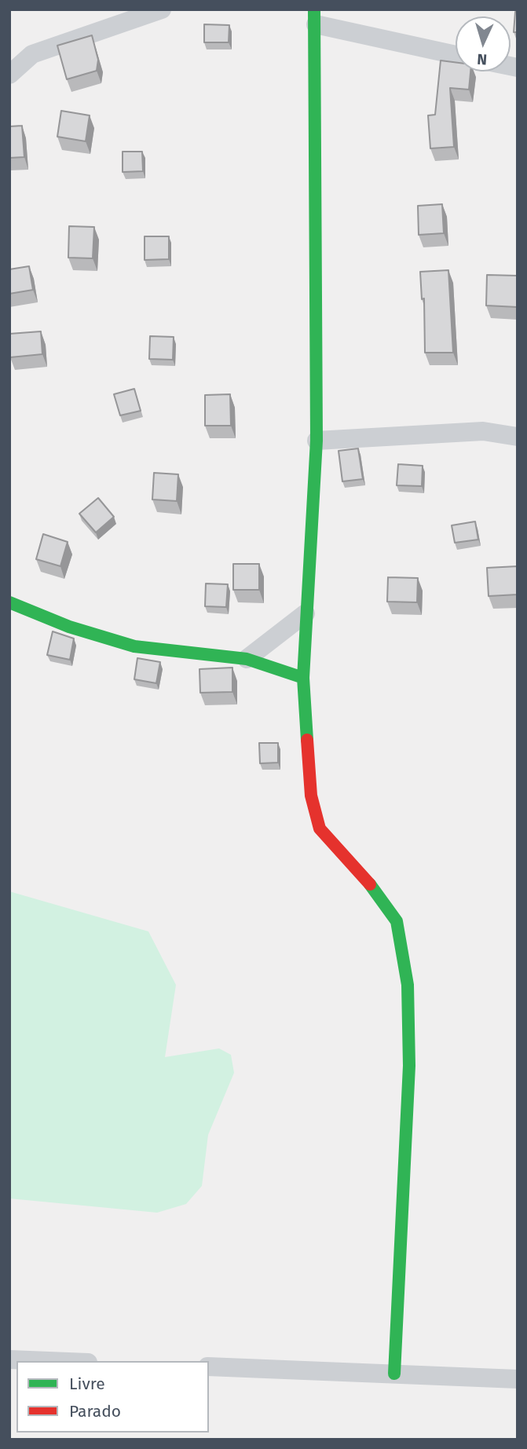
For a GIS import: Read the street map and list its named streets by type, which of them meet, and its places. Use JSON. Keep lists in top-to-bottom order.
{
  "legend": ["Livre", "Parado"],
  "north": "bottom"
}
